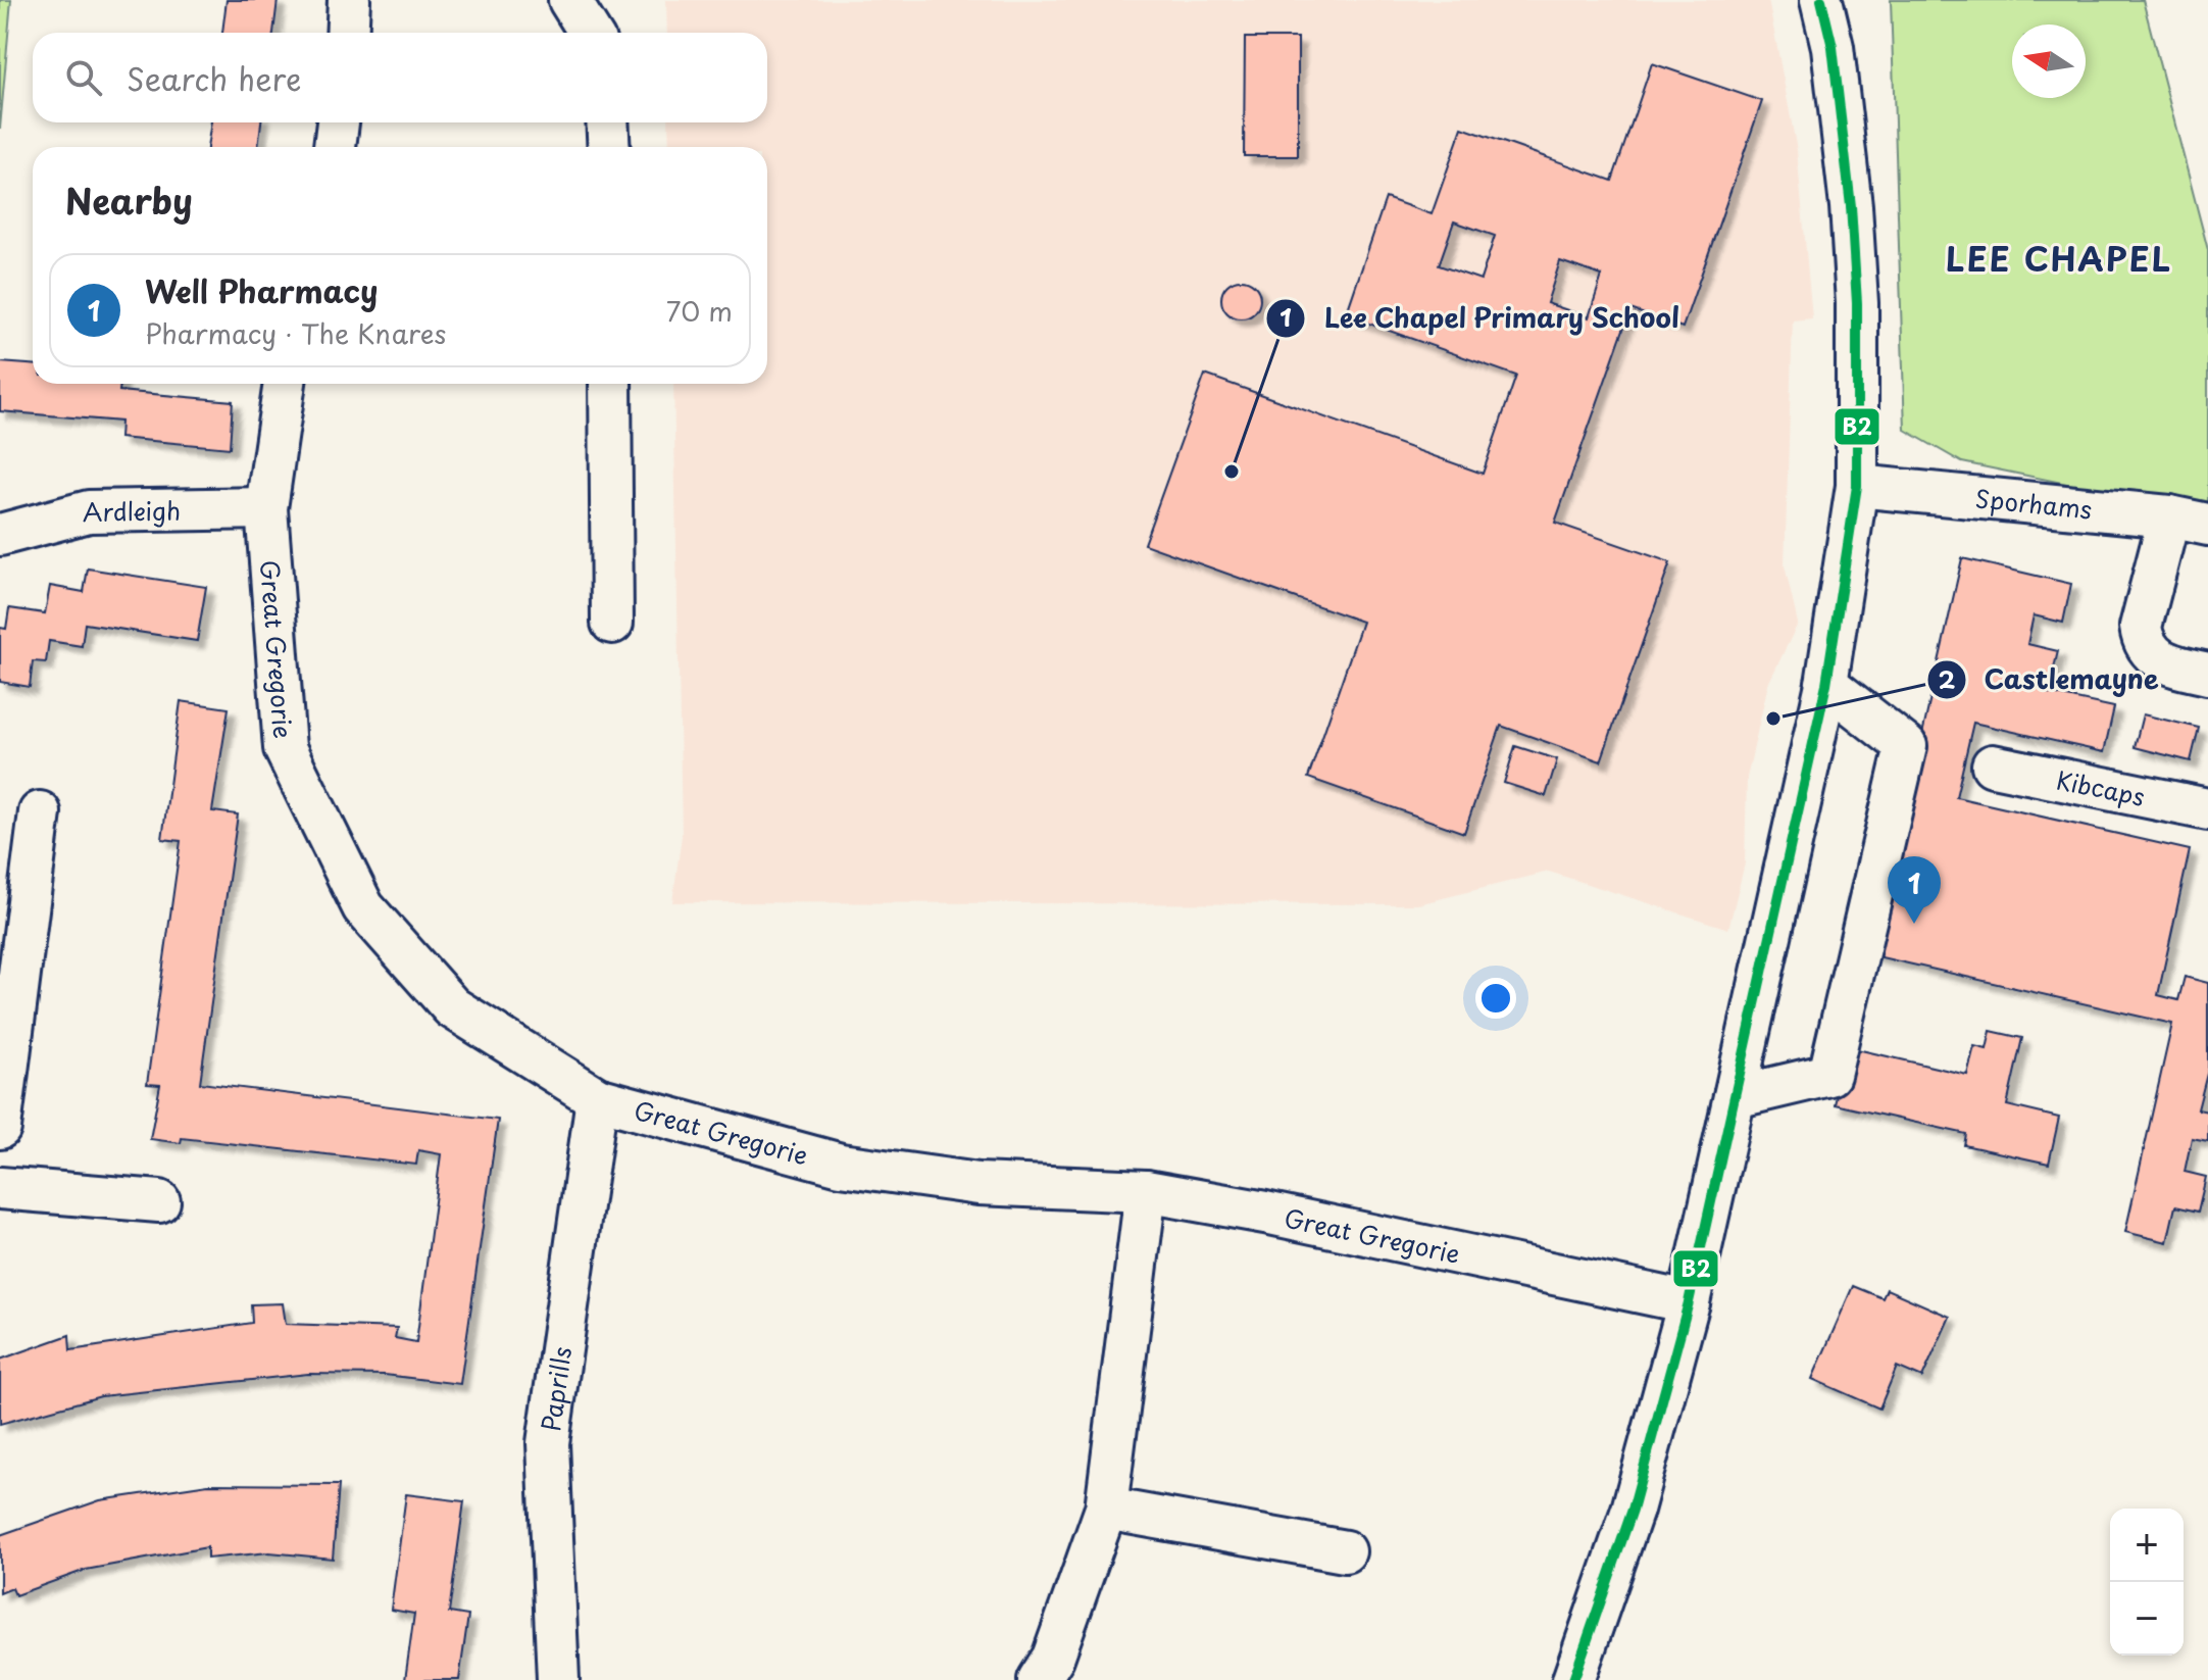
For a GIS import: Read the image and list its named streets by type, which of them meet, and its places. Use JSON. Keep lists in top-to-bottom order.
{
  "streets": {
    "street": [
      "Sporhams",
      "Ardleigh",
      "Great Gregorie",
      "Kibcaps",
      "Paprills"
    ]
  },
  "crossings": [
    ["Ardleigh", "Great Gregorie"],
    ["Great Gregorie", "Paprills"]
  ],
  "districts": ["LEE CHAPEL"],
  "places": ["Lee Chapel Primary School", "Castlemayne"],
  "lines": ["transit line B2"],
  "north": "left",
  "page": {
    "search": "Search here",
    "heading": "Nearby",
    "list": [
      {
        "mark": "1",
        "name": "Well Pharmacy",
        "note": "Pharmacy · The Knares",
        "value": "70 m"
      }
    ],
    "pins": "1",
    "map_buttons": ["+", "−"]
  }
}
